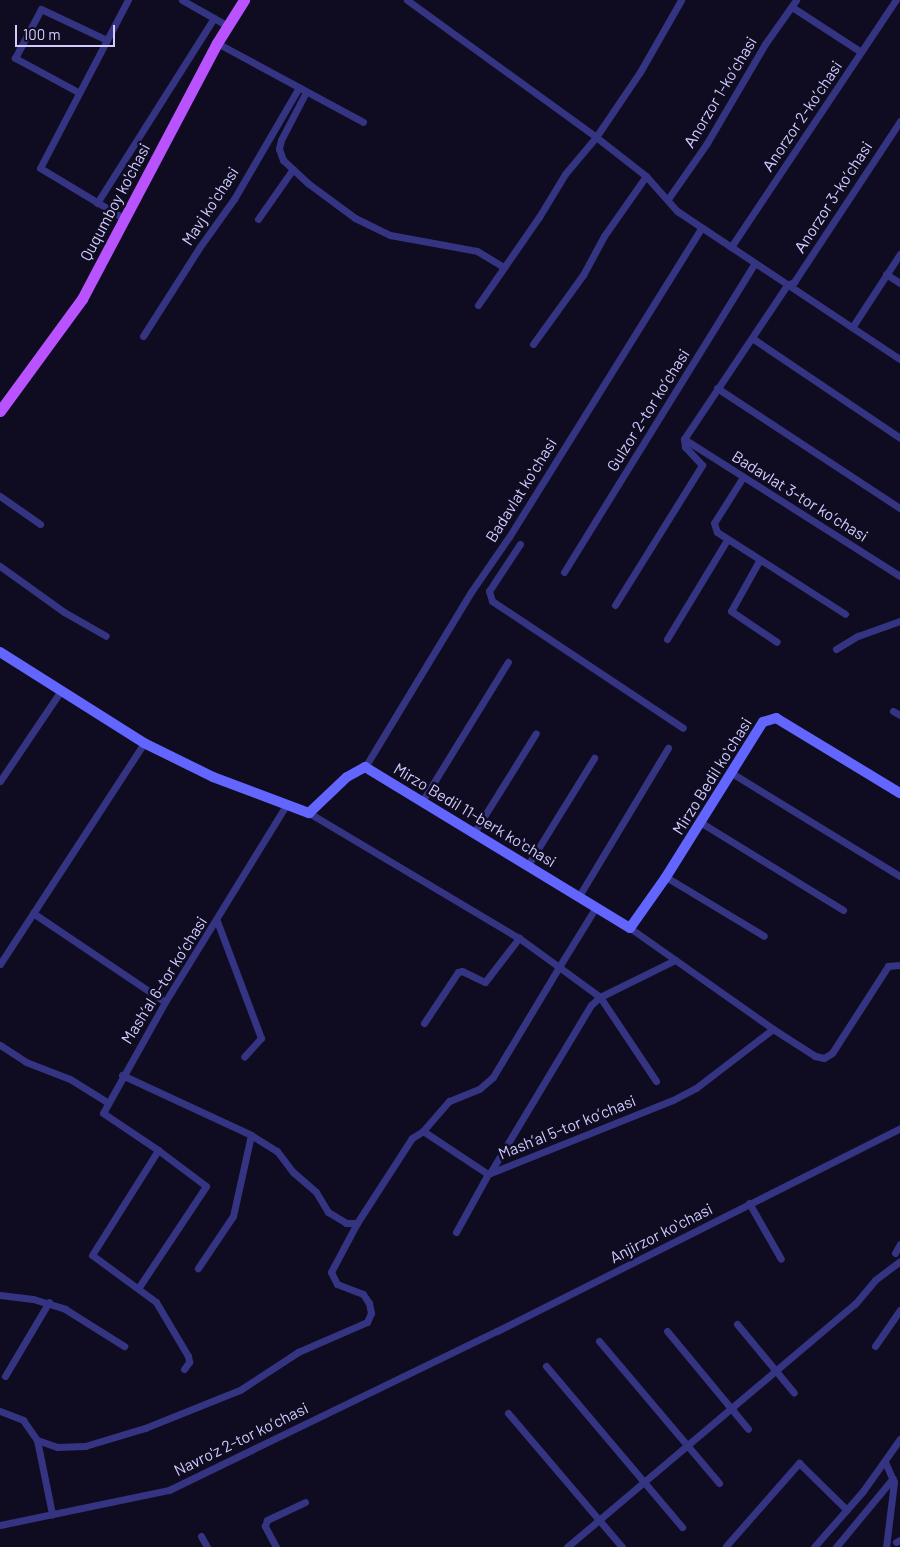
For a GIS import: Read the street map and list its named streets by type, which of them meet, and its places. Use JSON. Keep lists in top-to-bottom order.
{
  "streets": {
    "main road": ["Ququmboy ko'chasi"],
    "street": [
      "Аnorzor 1-koʼchasi",
      "Аnorzor 2-koʼchasi",
      "Аnorzor 3-koʼchasi",
      "Mavj koʻchasi",
      "Gulzor 2-tor koʼchasi",
      "Badavlat koʻchasi",
      "Badavlat 3-tor koʼchasi",
      "Mirzo Bedil koʻchasi",
      "Mirzo Bedil 11-berk koʻchasi",
      "Mashʼal 6-tor koʼchasi",
      "Mashʼal 5-tor koʼchasi",
      "Anjirzor koʻchasi"
    ]
  },
  "crossings": [
    ["Аnorzor 3-koʼchasi", "Badavlat 3-tor koʼchasi"],
    ["Badavlat koʻchasi", "Mirzo Bedil 11-berk koʻchasi"],
    ["Mirzo Bedil koʻchasi", "Mirzo Bedil 11-berk koʻchasi"]
  ],
  "scale_bar": "100 m"
}
